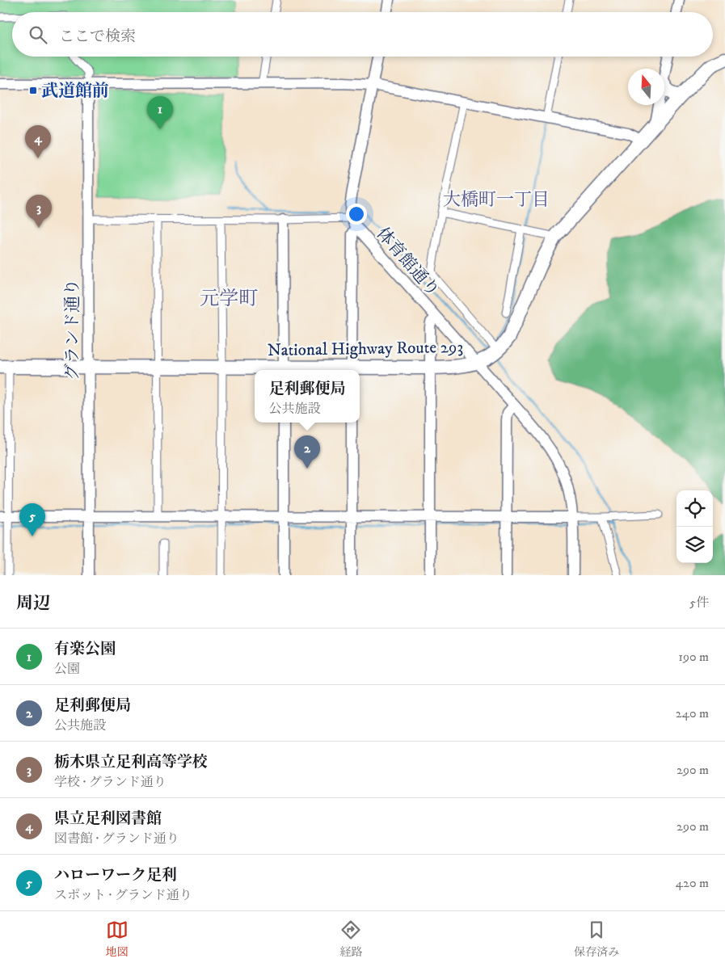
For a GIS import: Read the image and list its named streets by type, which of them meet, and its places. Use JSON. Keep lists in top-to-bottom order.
{
  "streets": {
    "highway": ["National Highway Route 293"],
    "street": ["体育館通り", "グランド通り"]
  },
  "crossings": [
    ["体育館通り", "National Highway Route 293"],
    ["グランド通り", "National Highway Route 293"]
  ],
  "districts": ["大橋町一丁目", "元学町"],
  "places": {
    "transit": ["武道館前"]
  },
  "north": "top",
  "page": {
    "search": "ここで検索",
    "pins": [
      "1",
      "4",
      "3",
      "2",
      "5"
    ],
    "popup": ["足利郵便局", "公共施設"],
    "heading": ["周辺", "5件"],
    "list": [
      {
        "mark": "1",
        "name": "有楽公園",
        "note": "公園",
        "value": "190 m"
      },
      {
        "mark": "2",
        "name": "足利郵便局",
        "note": "公共施設",
        "value": "240 m"
      },
      {
        "mark": "3",
        "name": "栃木県立足利高等学校",
        "note": "学校 · グランド通り",
        "value": "290 m"
      },
      {
        "mark": "4",
        "name": "県立足利図書館",
        "note": "図書館 · グランド通り",
        "value": "290 m"
      },
      {
        "mark": "5",
        "name": "ハローワーク足利",
        "note": "スポット · グランド通り",
        "value": "420 m"
      }
    ],
    "nav": ["地図", "経路", "保存済み"]
  }
}
